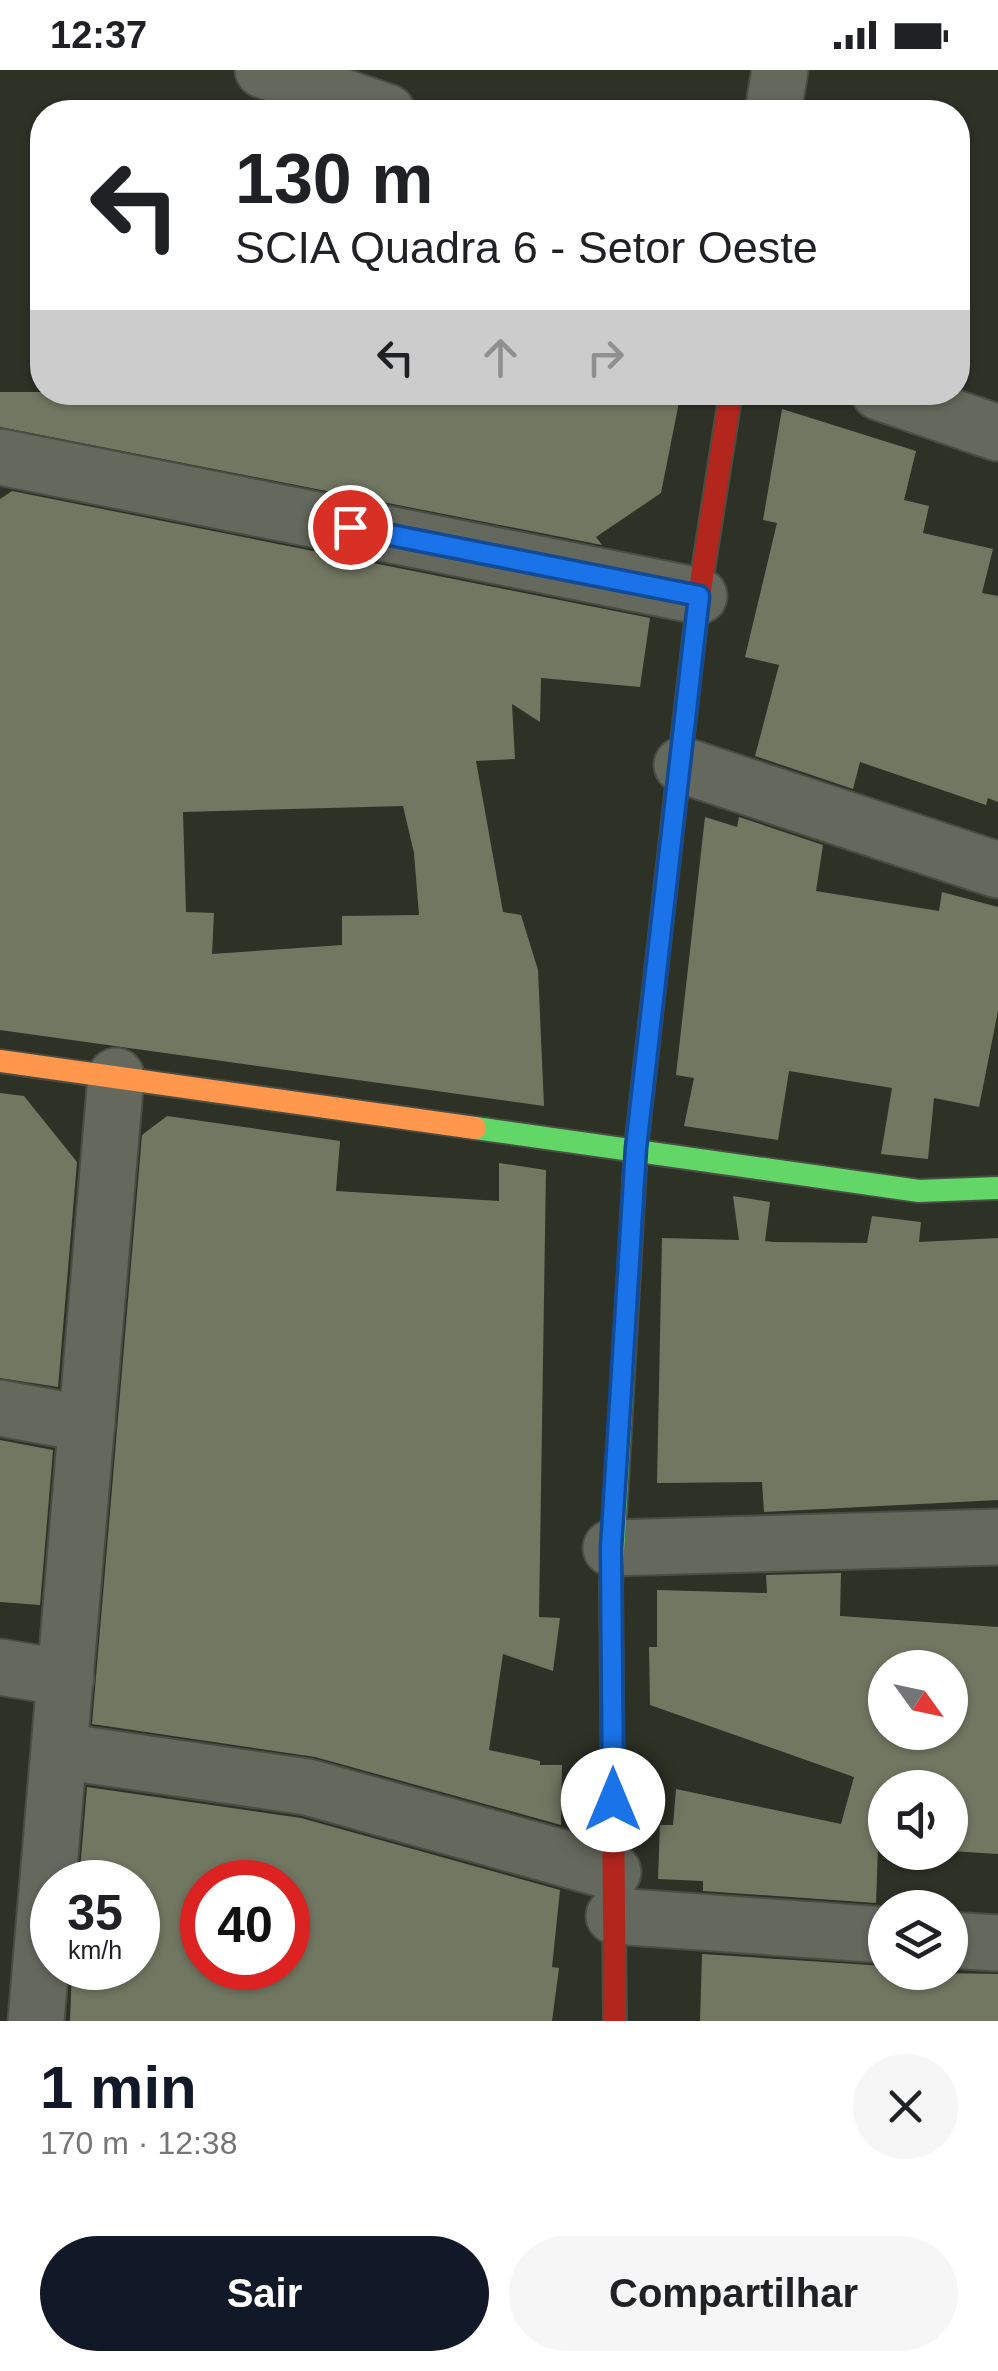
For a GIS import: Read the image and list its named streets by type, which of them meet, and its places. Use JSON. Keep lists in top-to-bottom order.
{
  "north": "bottom right",
  "page": {
    "status": "12:37",
    "turn": ["130 m", "SCIA Quadra 6 - Setor Oeste"],
    "speed": "35 km/h",
    "limit": "40",
    "heading": ["1 min", "170 m · 12:38"],
    "buttons": ["Sair", "Compartilhar"]
  }
}
